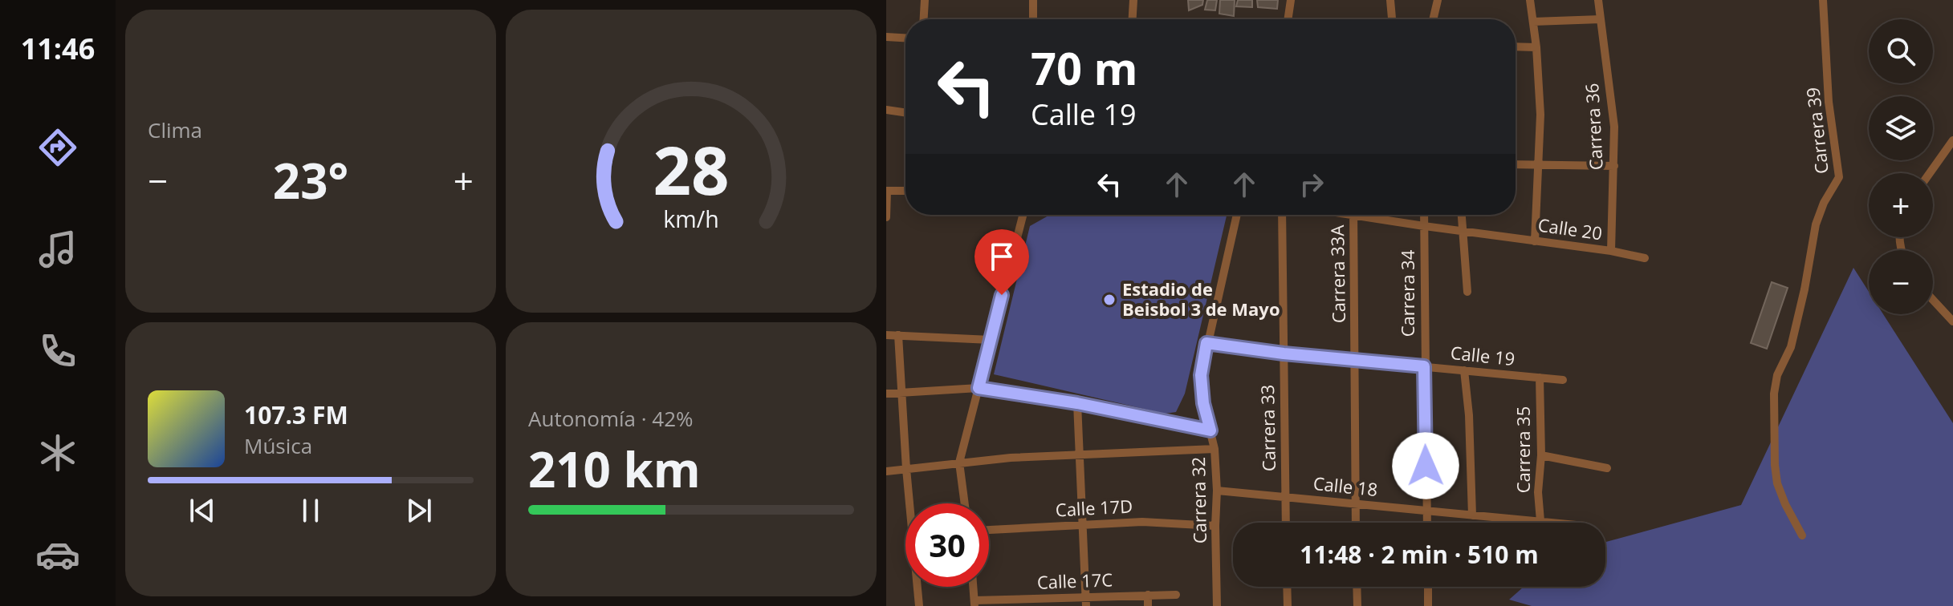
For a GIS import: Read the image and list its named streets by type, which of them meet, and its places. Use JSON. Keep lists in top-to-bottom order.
{
  "streets": {
    "street": [
      "Carrera 36",
      "Carrera 39",
      "Calle 20",
      "Carrera 33A",
      "Carrera 34",
      "Calle 19",
      "Carrera 33",
      "Carrera 35",
      "Calle 18",
      "Carrera 32",
      "Calle 17D",
      "Calle 17C"
    ]
  },
  "crossings": [
    ["Carrera 36", "Calle 20"],
    ["Calle 20", "Carrera 34"],
    ["Carrera 33A", "Calle 19"],
    ["Carrera 33A", "Calle 18"],
    ["Carrera 34", "Calle 19"],
    ["Carrera 34", "Calle 18"],
    ["Calle 19", "Carrera 33"],
    ["Calle 19", "Carrera 35"],
    ["Calle 19", "Carrera 32"],
    ["Carrera 33", "Calle 18"],
    ["Carrera 35", "Calle 18"],
    ["Calle 18", "Carrera 32"],
    ["Carrera 32", "Calle 17D"]
  ],
  "places": ["Estadio de Beisbol 3 de Mayo"],
  "page": {
    "tabs": "11:46",
    "tile": [
      "Clima",
      ["Autonomía · 42%", "210 km"]
    ],
    "map_buttons": ["+", "−"],
    "turn": ["70 m", "Calle 19"],
    "heat": ["−", "23°", "+"],
    "song": ["107.3 FM", "Música"],
    "limit": "30",
    "trip": "11:48 · 2 min · 510 m",
    "gauge": ["28", "km/h"]
  }
}
